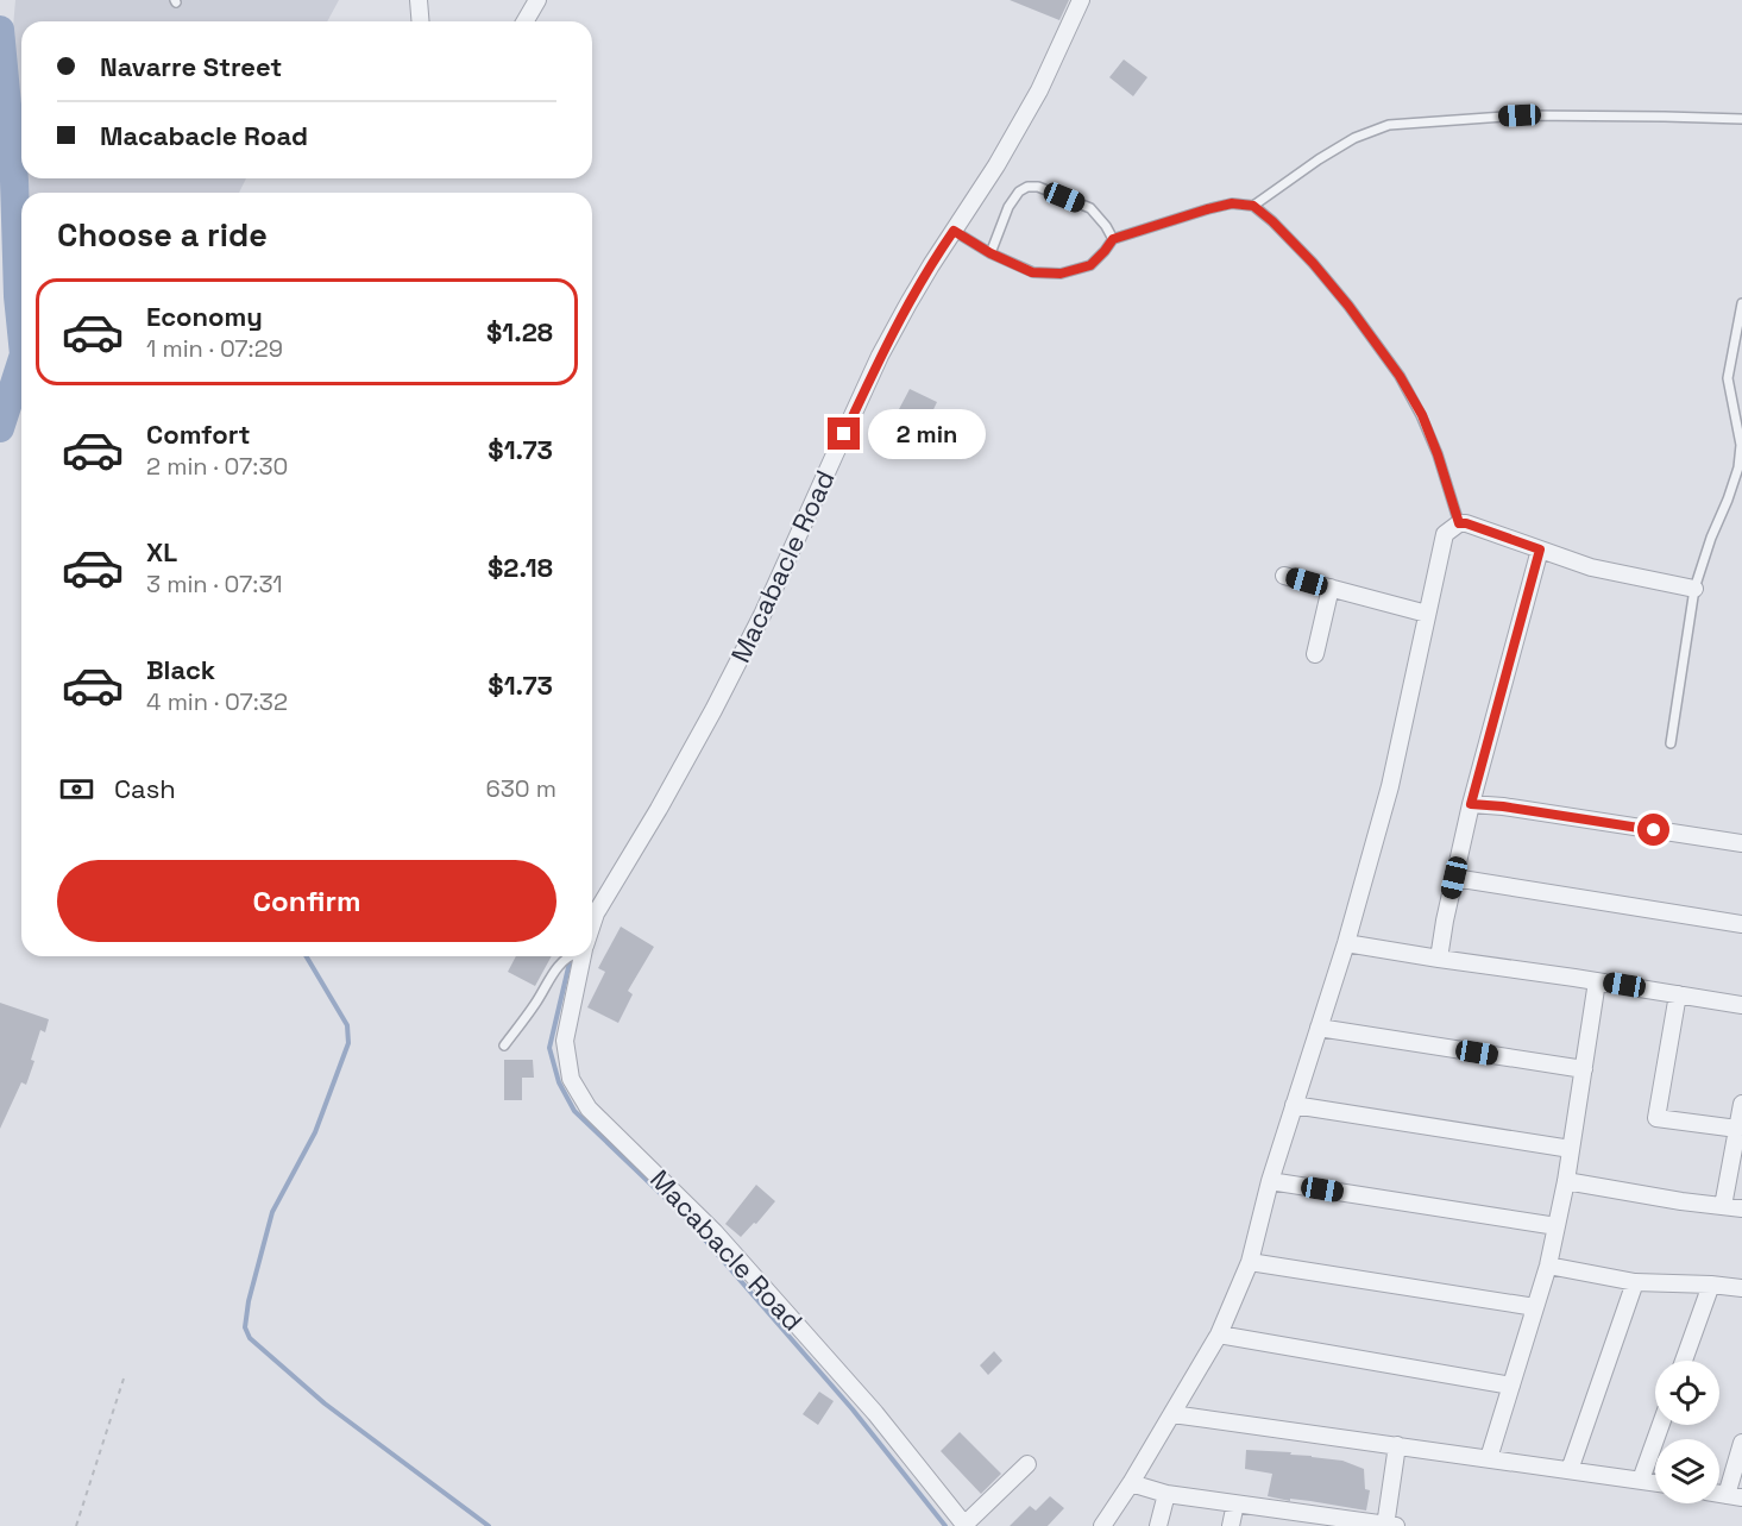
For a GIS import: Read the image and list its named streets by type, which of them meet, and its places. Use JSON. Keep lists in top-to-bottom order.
{
  "streets": {
    "street": ["Macabacle Road"]
  },
  "page": {
    "banner": ["Navarre Street", "Macabacle Road"],
    "heading": "Choose a ride",
    "list": [
      {
        "name": "Economy",
        "note": "1 min · 07:29",
        "value": "$1.28"
      },
      {
        "name": "Comfort",
        "note": "2 min · 07:30",
        "value": "$1.73"
      },
      {
        "name": "XL",
        "note": "3 min · 07:31",
        "value": "$2.18"
      },
      {
        "name": "Black",
        "note": "4 min · 07:32",
        "value": "$1.73"
      }
    ],
    "bubble": "2 min",
    "pay": ["Cash", "630 m"],
    "buttons": "Confirm"
  }
}
